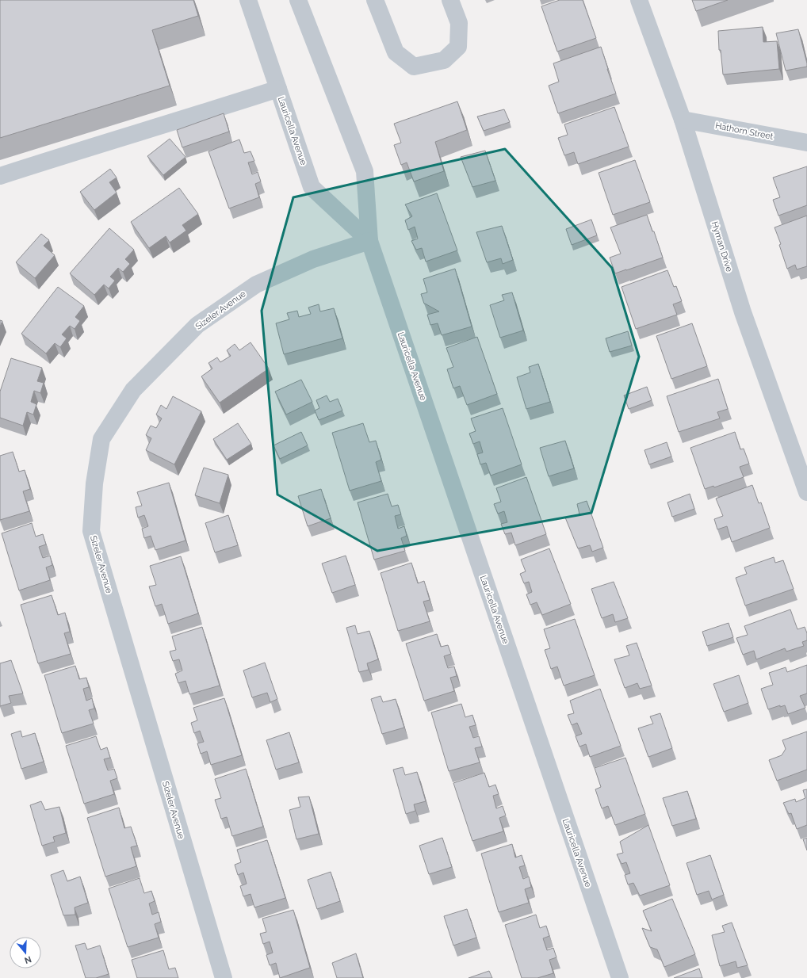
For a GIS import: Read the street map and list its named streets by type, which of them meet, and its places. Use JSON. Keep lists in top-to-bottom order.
{
  "streets": {
    "street": [
      "Lauricella Avenue",
      "Hathorn Street",
      "Hyman Drive",
      "Sizeler Avenue"
    ]
  },
  "crossings": [
    ["Lauricella Avenue", "Sizeler Avenue"],
    ["Hathorn Street", "Hyman Drive"]
  ],
  "north": "bottom"
}
